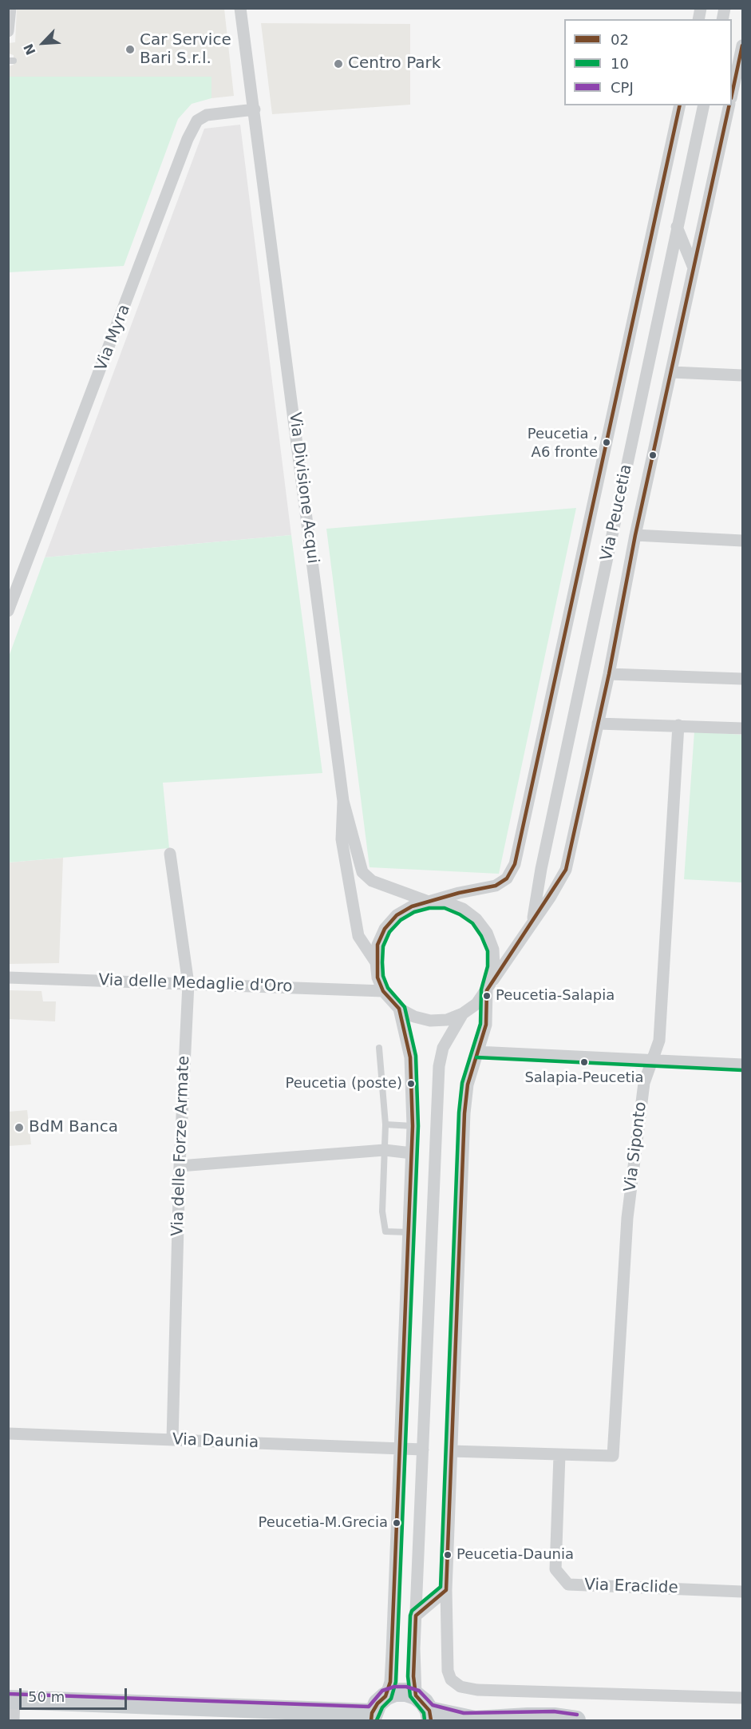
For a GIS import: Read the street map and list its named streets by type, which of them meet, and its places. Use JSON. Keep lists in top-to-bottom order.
{
  "streets": {
    "street": [
      "Via Myra",
      "Via Divisione Acqui",
      "Via Peucetia",
      "Via delle Medaglie d'Oro",
      "Via delle Forze Armate",
      "Via Siponto",
      "Via Daunia",
      "Via Eraclide"
    ]
  },
  "crossings": [
    ["Via Myra", "Via Divisione Acqui"],
    ["Via Divisione Acqui", "Via Peucetia"],
    ["Via Divisione Acqui", "Via delle Medaglie d'Oro"],
    ["Via Peucetia", "Via delle Medaglie d'Oro"],
    ["Via delle Medaglie d'Oro", "Via delle Forze Armate"],
    ["Via delle Forze Armate", "Via Daunia"],
    ["Via Siponto", "Via Eraclide"]
  ],
  "places": [
    "Car Service Bari S.r.l.",
    "Centro Park",
    "Peucetia , A6 fronte",
    "Peucetia-Salapia",
    "Salapia-Peucetia",
    "Peucetia (poste)",
    "BdM Banca",
    "Peucetia-M.Grecia",
    "Peucetia-Daunia"
  ],
  "lines": ["transit line 02", "transit line 10", "transit line CPJ"],
  "legend": ["02", "10", "CPJ"],
  "scale_bar": "50 m",
  "north": "bottom left"
}
